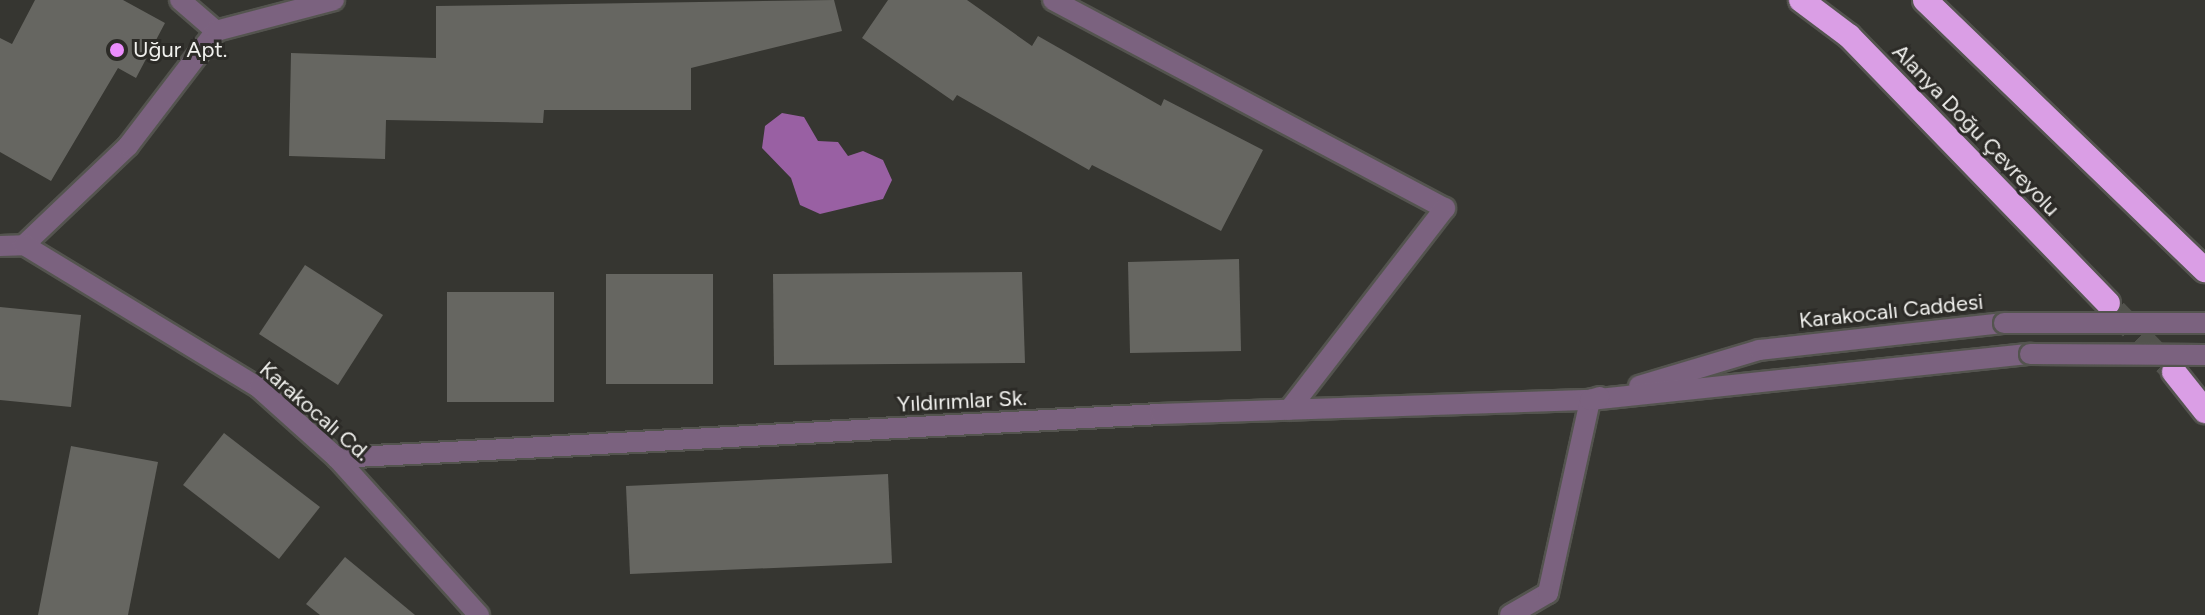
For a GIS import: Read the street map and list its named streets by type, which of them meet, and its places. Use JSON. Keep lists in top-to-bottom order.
{
  "streets": {
    "highway": ["Alanya Doğu Çevreyolu"],
    "street": ["Karakocalı Caddesi", "Yıldırımlar Sk.", "Karakocalı Cd."]
  },
  "crossings": [
    ["Karakocalı Caddesi", "Yıldırımlar Sk."],
    ["Yıldırımlar Sk.", "Karakocalı Cd."]
  ],
  "places": ["Uğur Apt."]
}
